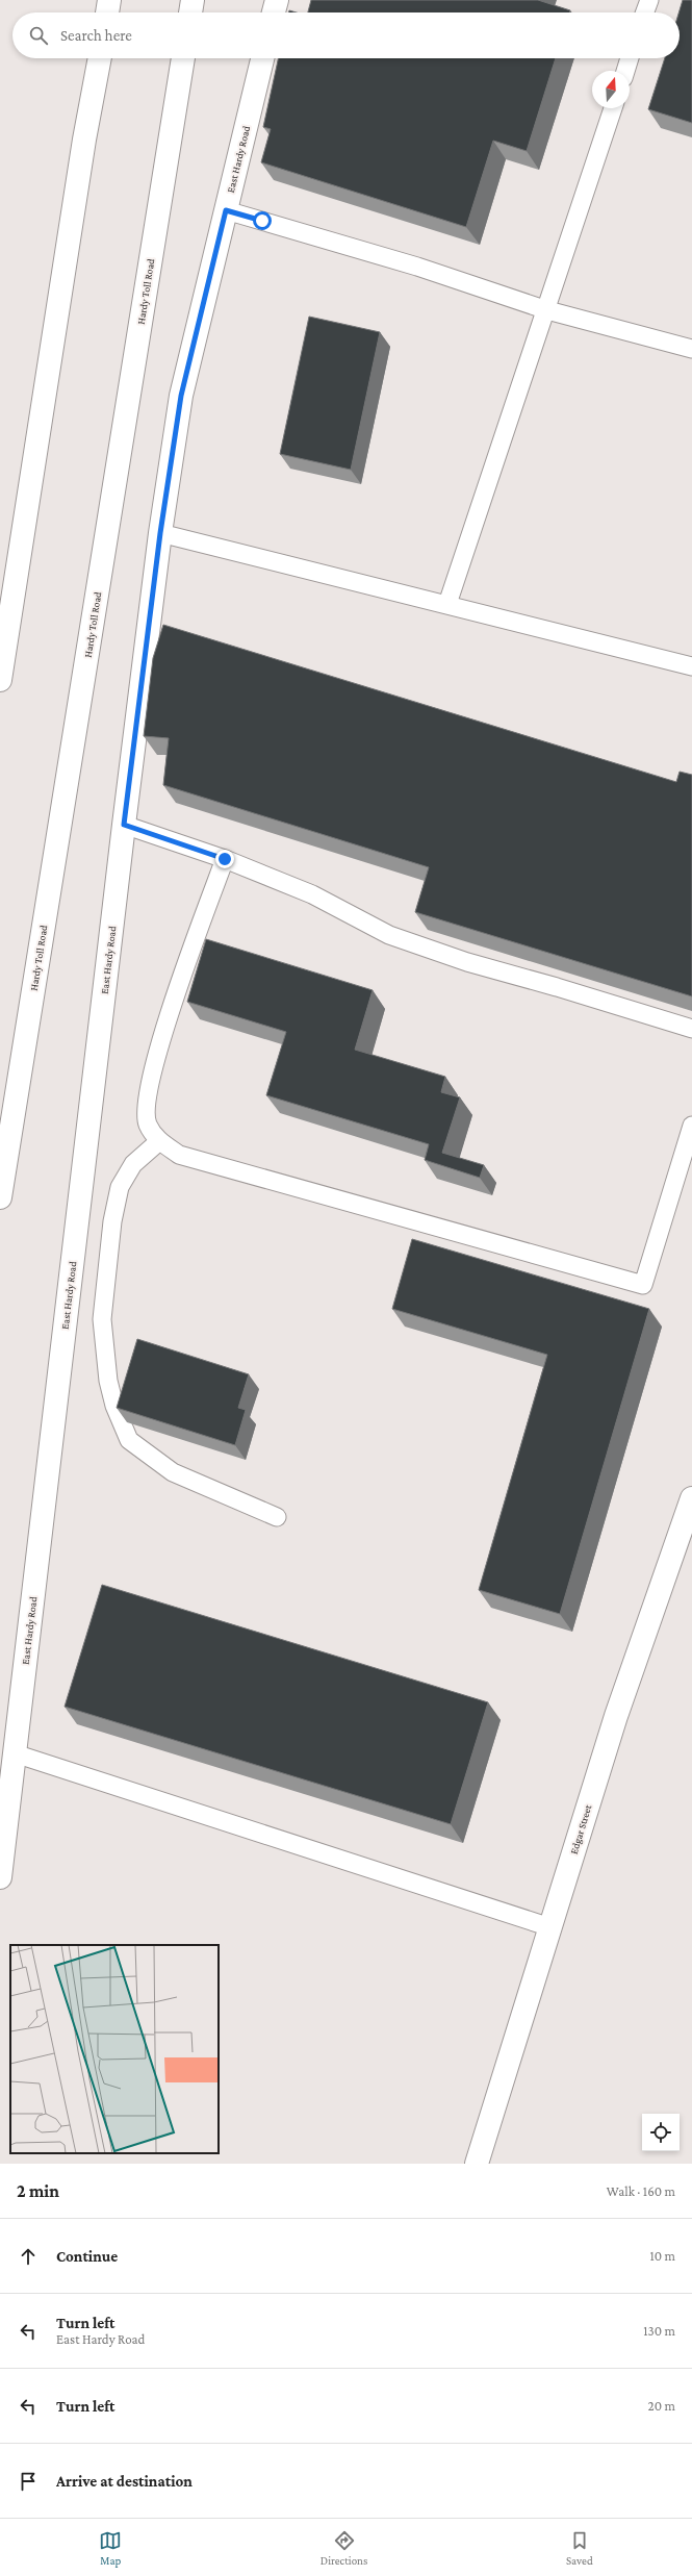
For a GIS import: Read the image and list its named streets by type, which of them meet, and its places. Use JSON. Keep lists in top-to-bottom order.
{
  "streets": {
    "main road": ["East Hardy Road", "Hardy Toll Road", "Edgar Street"]
  },
  "north": "top",
  "page": {
    "search": "Search here",
    "heading": ["2 min", "Walk · 160 m"],
    "list": [
      ["Continue", "10 m"],
      ["Turn left", "East Hardy Road", "130 m"],
      ["Turn left", "20 m"],
      "Arrive at destination"
    ],
    "nav": ["Map", "Directions", "Saved"]
  }
}
